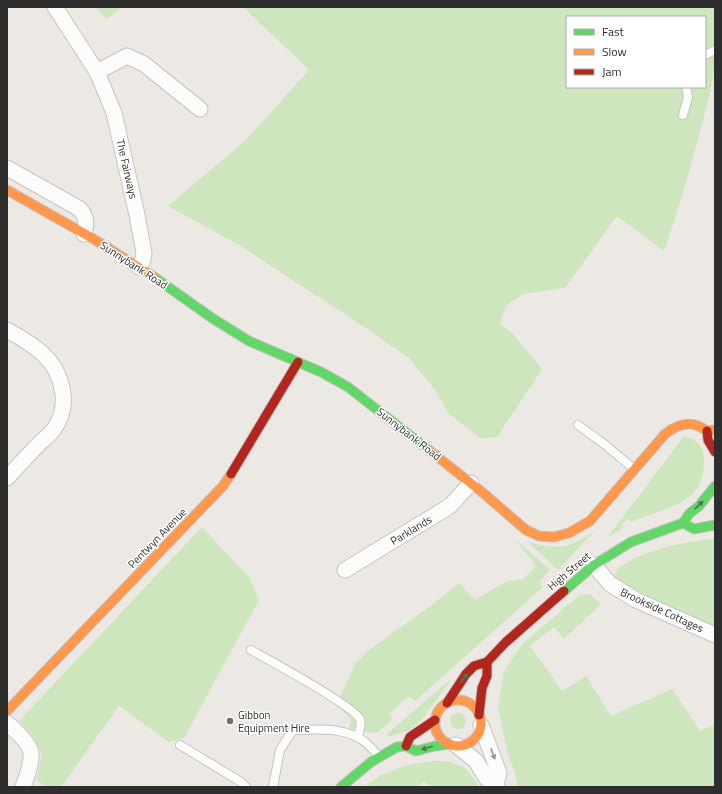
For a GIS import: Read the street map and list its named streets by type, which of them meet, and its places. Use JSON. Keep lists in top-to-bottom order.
{
  "streets": {
    "street": [
      "The Fairways",
      "Sunnybank Road",
      "Parklands",
      "Pentwyn Avenue",
      "High Street",
      "Brookside Cottages"
    ]
  },
  "crossings": [
    ["The Fairways", "Sunnybank Road"],
    ["Sunnybank Road", "Parklands"],
    ["Sunnybank Road", "Pentwyn Avenue"],
    ["High Street", "Brookside Cottages"]
  ],
  "places": ["Gibbon Equipment Hire"],
  "legend": ["Fast", "Slow", "Jam"]
}
